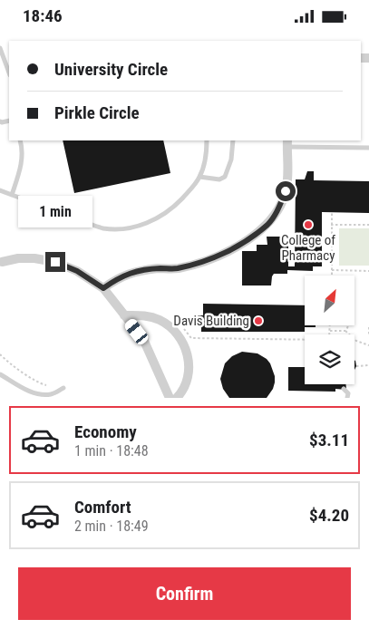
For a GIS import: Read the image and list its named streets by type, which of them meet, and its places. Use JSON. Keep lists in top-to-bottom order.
{
  "places": ["College of Pharmacy", "Davis Building"],
  "north": "top right",
  "page": {
    "status": "18:46",
    "banner": ["University Circle", "Pirkle Circle"],
    "bubble": "1 min",
    "list": [
      {
        "name": "Economy",
        "note": "1 min · 18:48",
        "value": "$3.11"
      },
      {
        "name": "Comfort",
        "note": "2 min · 18:49",
        "value": "$4.20"
      }
    ],
    "buttons": "Confirm"
  }
}
